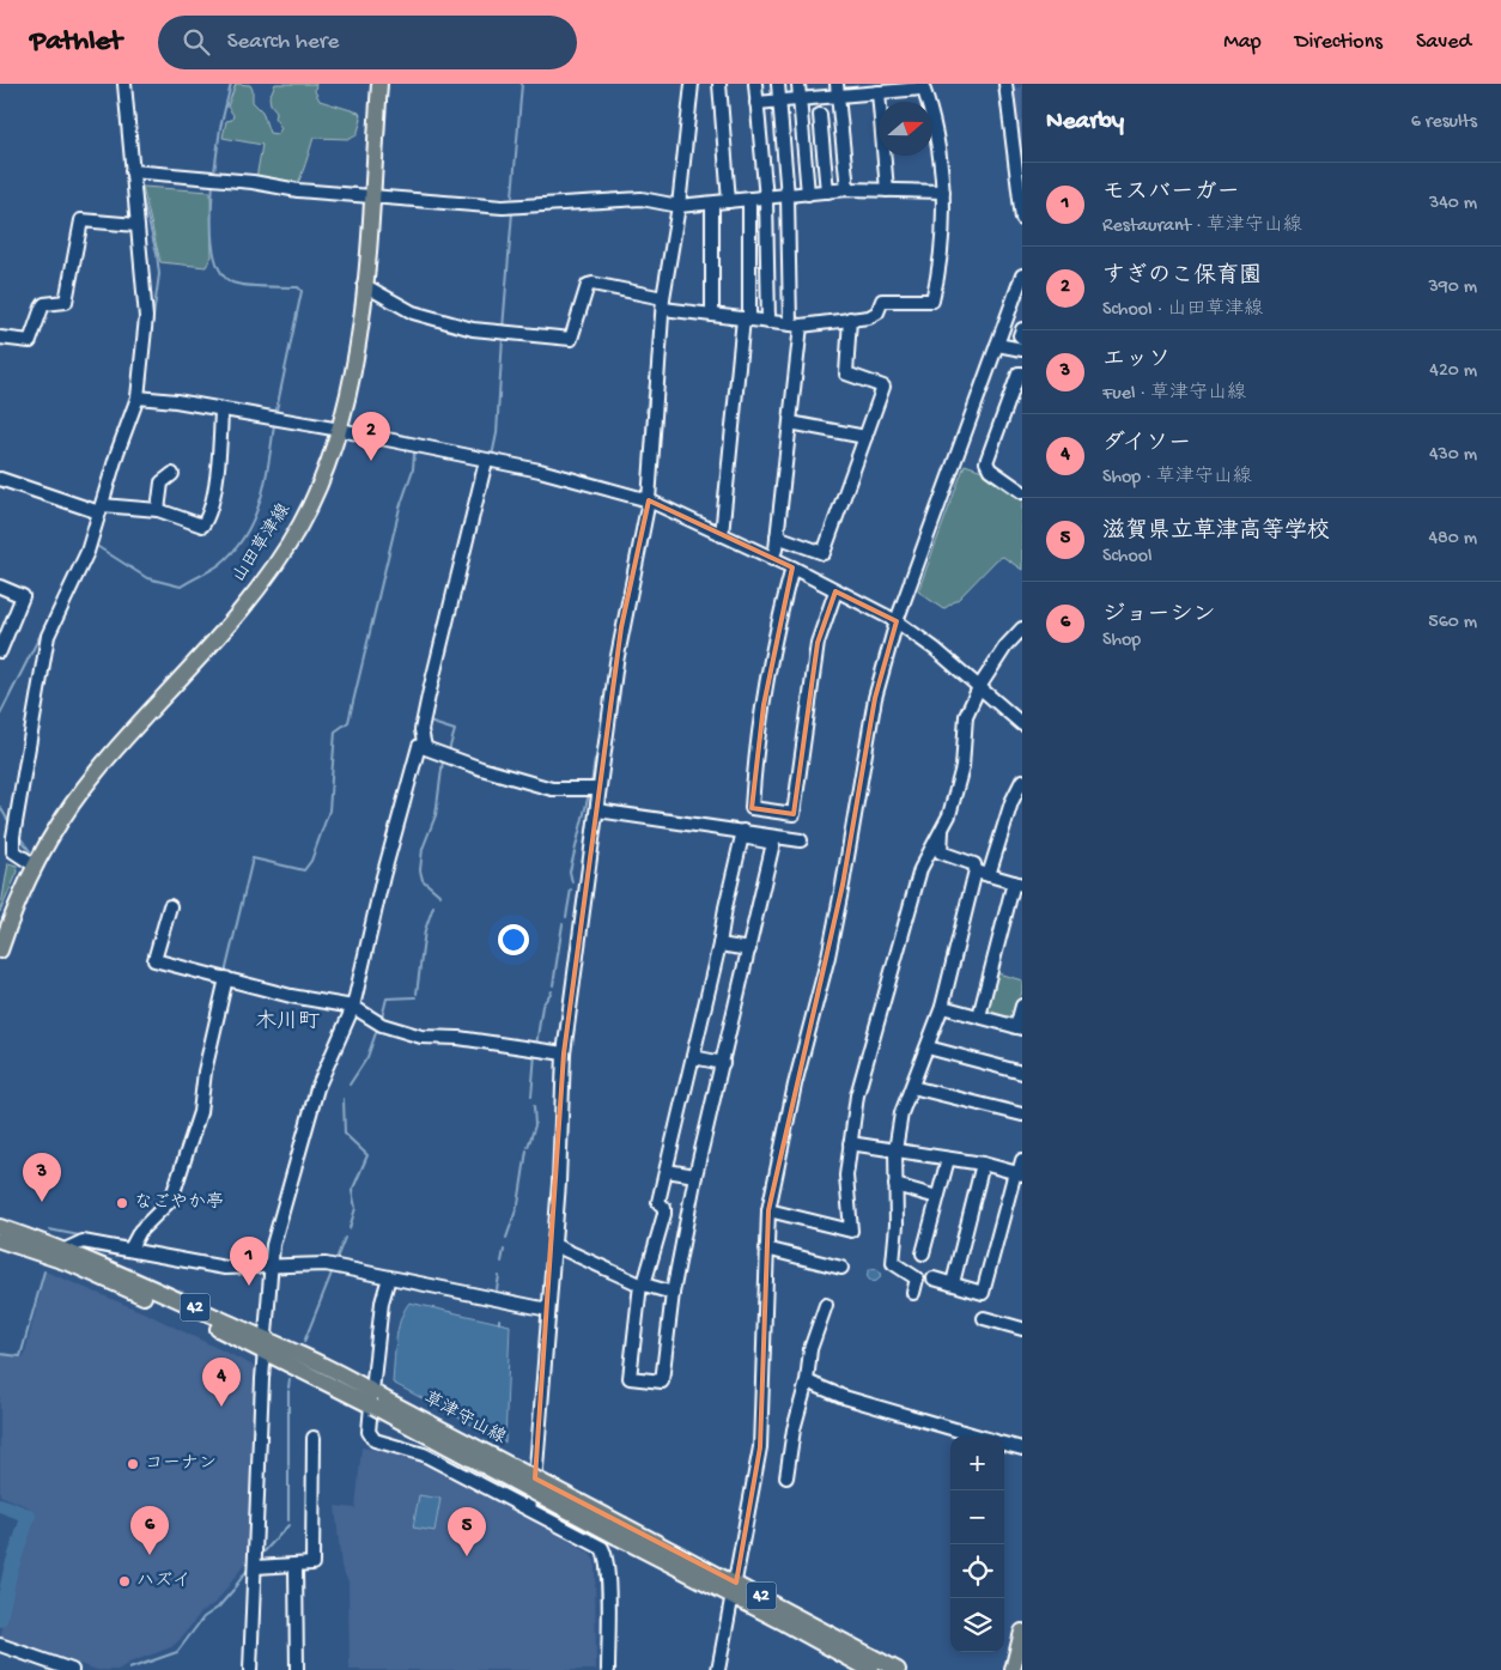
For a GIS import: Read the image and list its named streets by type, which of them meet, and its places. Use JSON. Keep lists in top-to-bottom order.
{
  "streets": {
    "main road": ["山田草津線", "42", "草津守山線"]
  },
  "districts": ["木川町"],
  "places": ["なごやか亭", "コーナン", "ハズイ"],
  "north": "right",
  "page": {
    "header": "Pathlet",
    "search": "Search here",
    "nav": ["Map", "Directions", "Saved"],
    "heading": ["Nearby", "6 results"],
    "list": [
      {
        "mark": "1",
        "name": "モスバーガー",
        "note": "Restaurant · 草津守山線",
        "value": "340 m"
      },
      {
        "mark": "2",
        "name": "すぎのこ保育園",
        "note": "School · 山田草津線",
        "value": "390 m"
      },
      {
        "mark": "3",
        "name": "エッソ",
        "note": "Fuel · 草津守山線",
        "value": "420 m"
      },
      {
        "mark": "4",
        "name": "ダイソー",
        "note": "Shop · 草津守山線",
        "value": "430 m"
      },
      {
        "mark": "5",
        "name": "滋賀県立草津高等学校",
        "note": "School",
        "value": "480 m"
      },
      {
        "mark": "6",
        "name": "ジョーシン",
        "note": "Shop",
        "value": "560 m"
      }
    ],
    "pins": [
      "2",
      "3",
      "1",
      "4",
      "6",
      "5"
    ],
    "map_buttons": ["+", "−"]
  }
}
